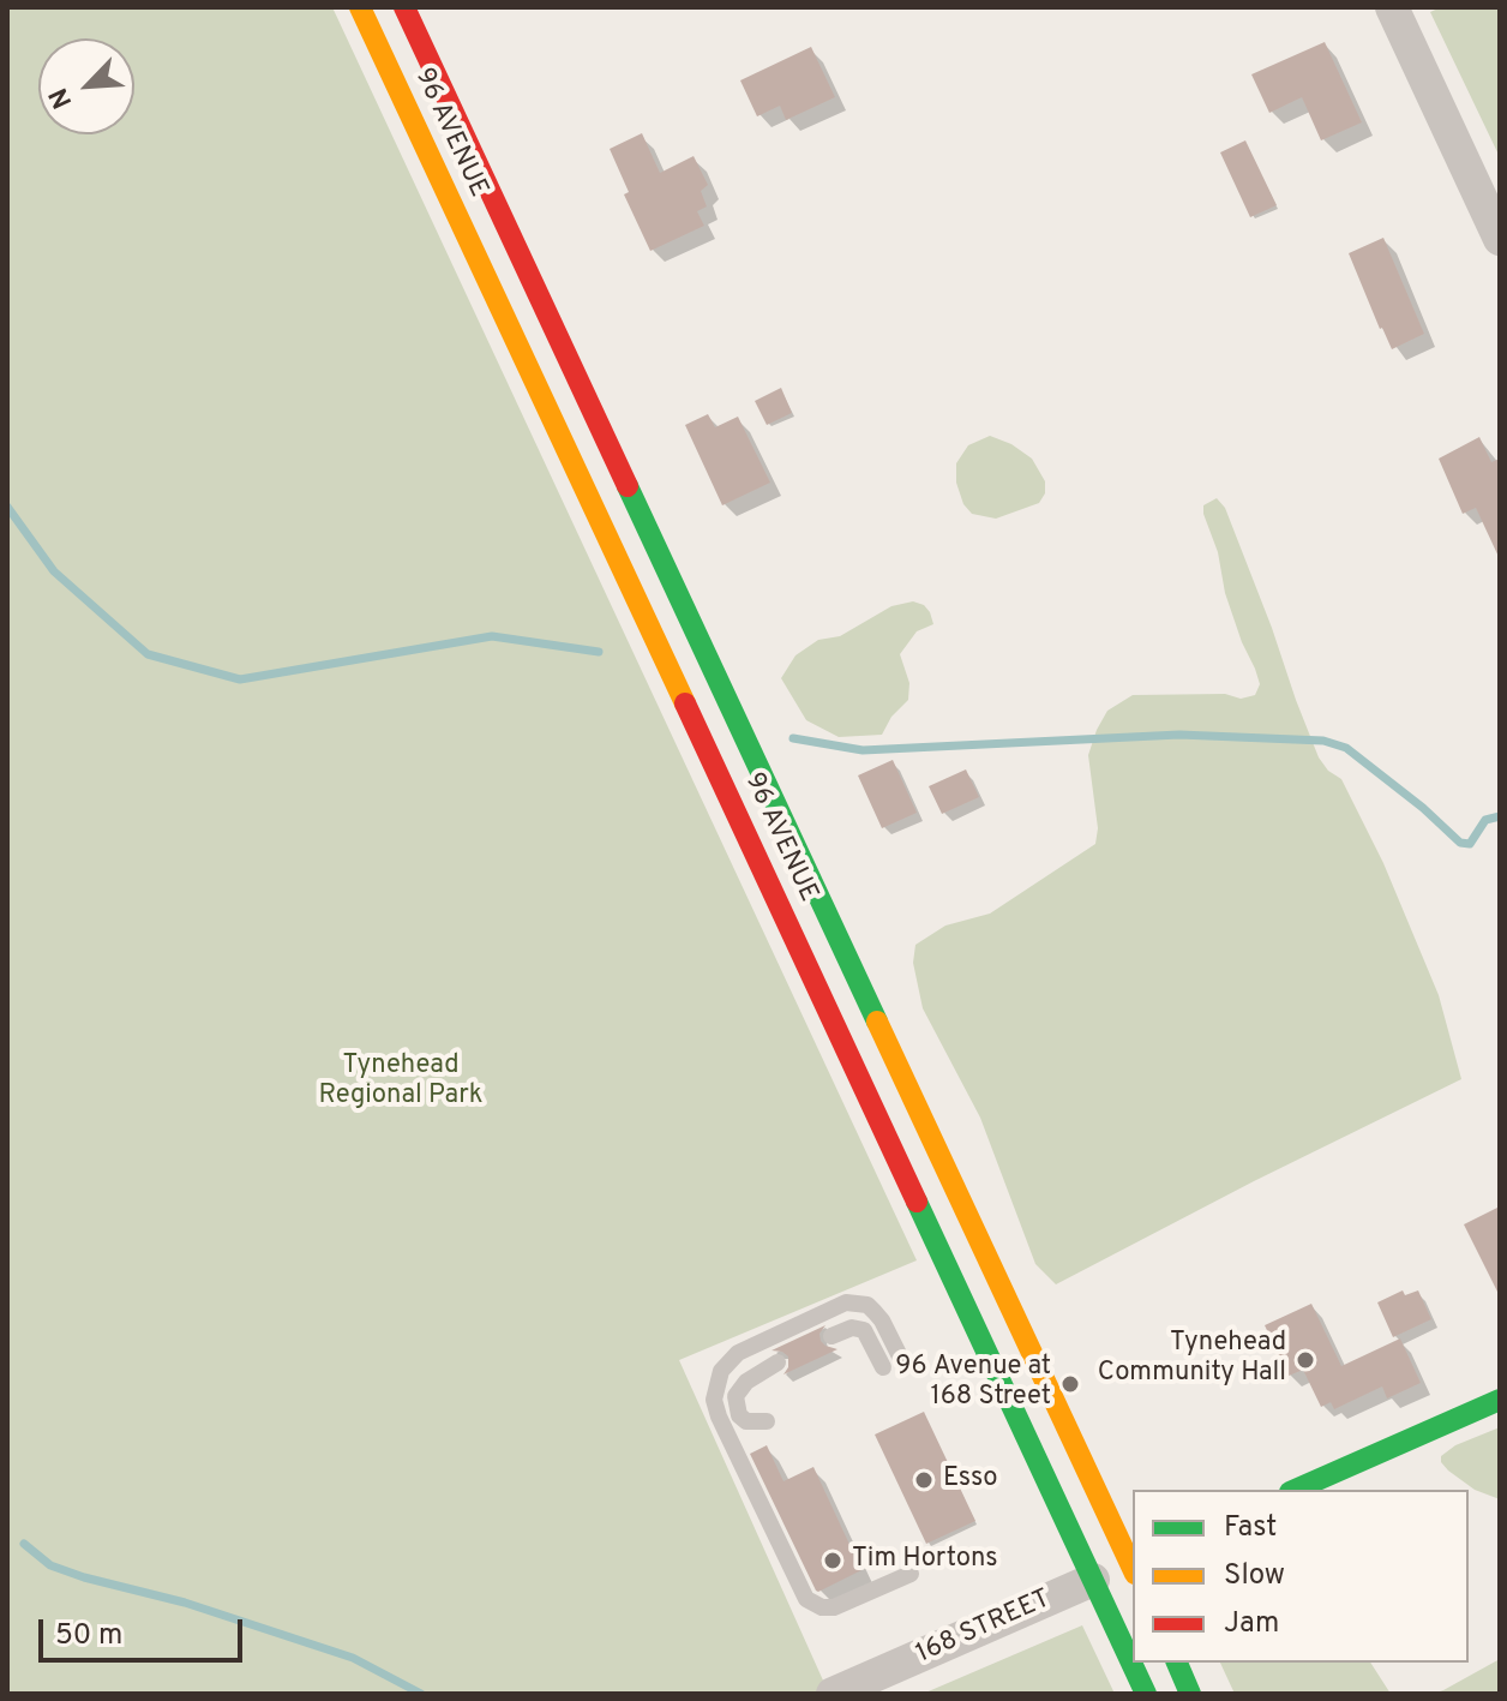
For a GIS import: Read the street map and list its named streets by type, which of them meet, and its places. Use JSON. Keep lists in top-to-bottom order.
{
  "streets": {
    "main road": ["96 AVENUE", "168 STREET"]
  },
  "crossings": [
    ["96 AVENUE", "168 STREET"]
  ],
  "parks": ["Tynehead Regional Park"],
  "places": [
    "Tynehead Community Hall",
    "96 Avenue at 168 Street",
    "Esso",
    "Tim Hortons"
  ],
  "legend": ["Fast", "Slow", "Jam"],
  "scale_bar": "50 m",
  "north": "bottom left"
}
